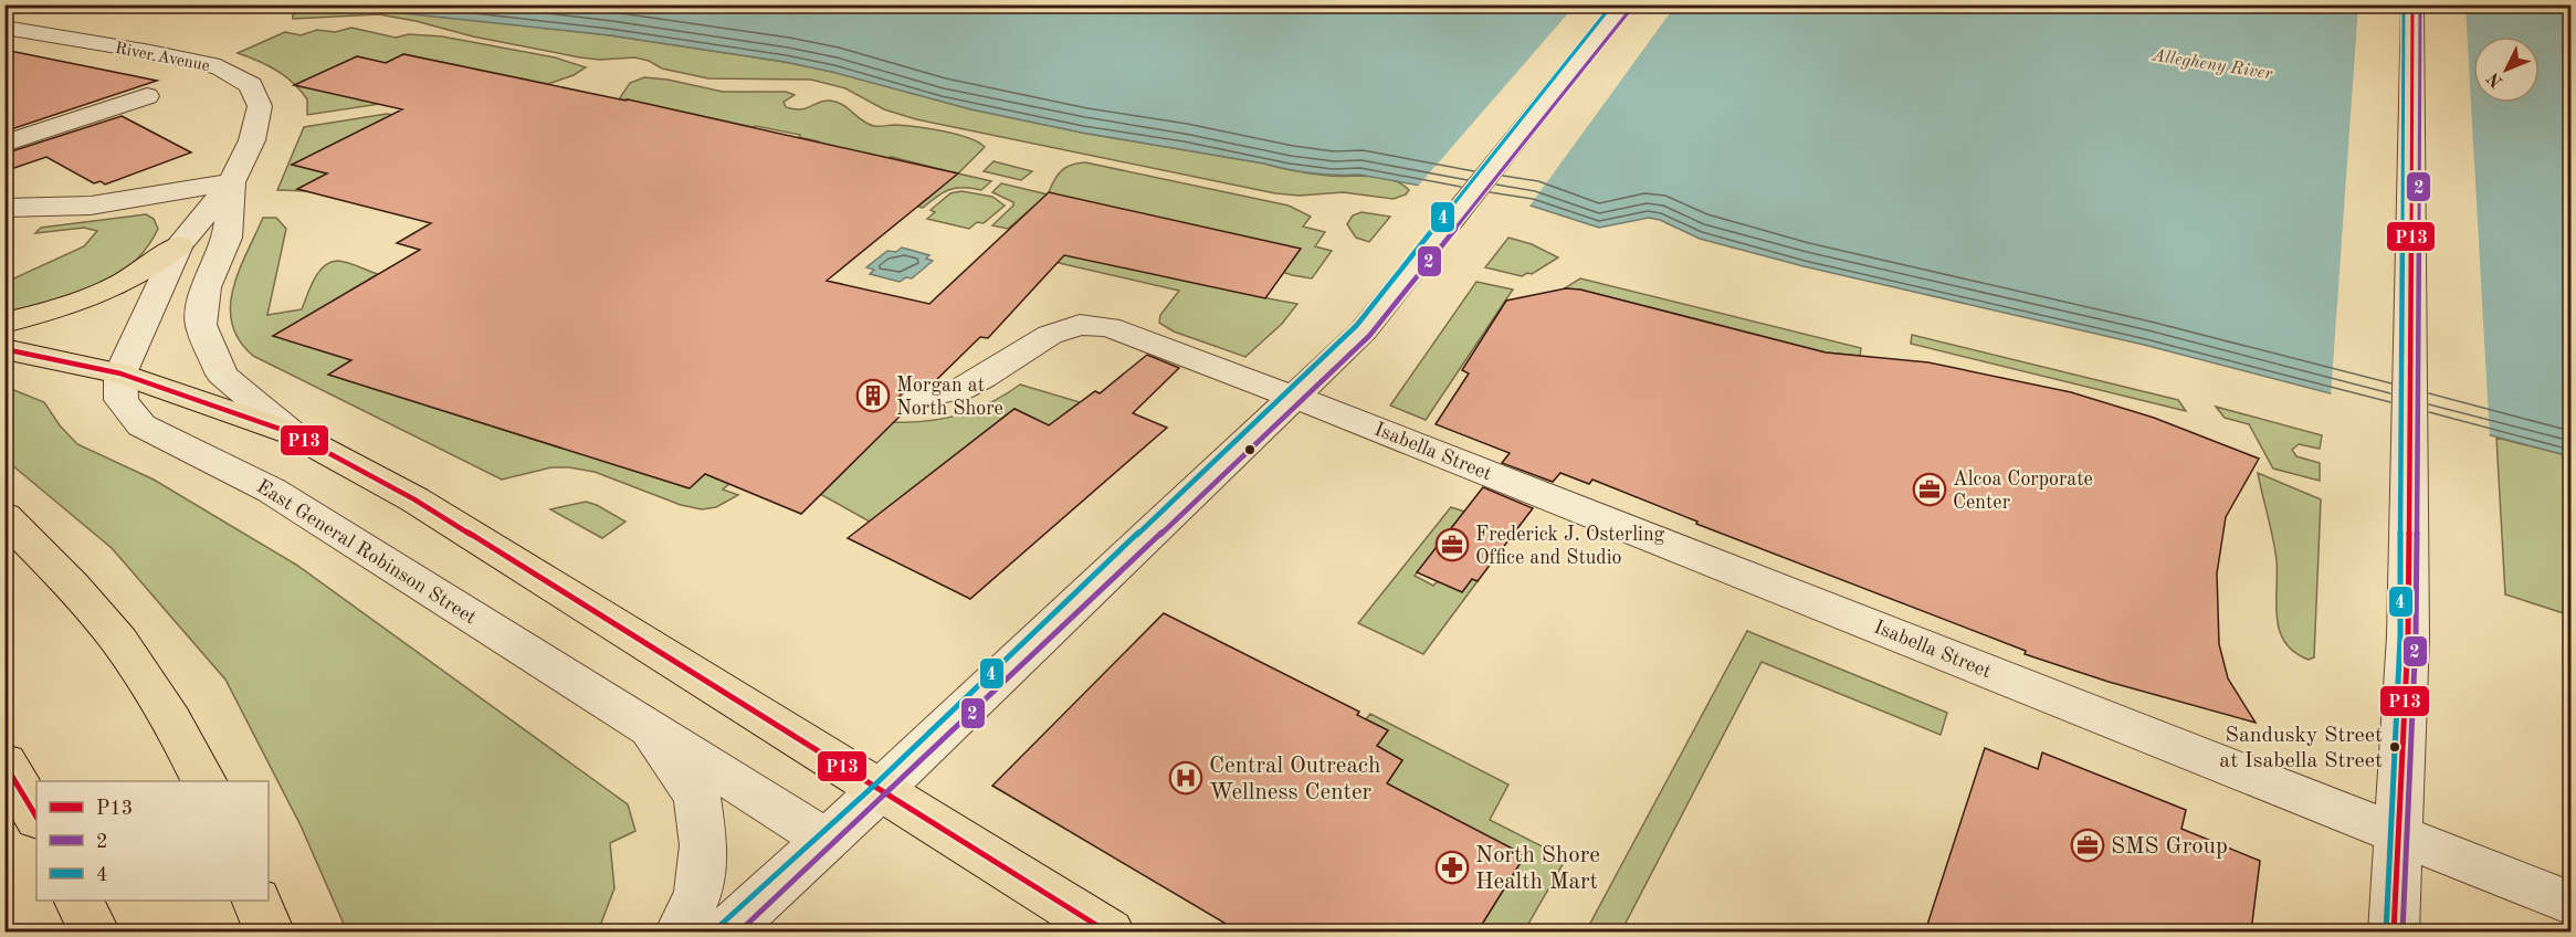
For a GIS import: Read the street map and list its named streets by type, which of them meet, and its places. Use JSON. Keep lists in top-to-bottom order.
{
  "streets": {
    "street": ["River Avenue", "Isabella Street", "East General Robinson Street"]
  },
  "water": ["Allegheny River"],
  "places": {
    "building": ["Morgan at North Shore"],
    "office": ["Alcoa Corporate Center", "Frederick J. Osterling Office and Studio", "SMS Group"],
    "other": ["Sandusky Street at Isabella Street"],
    "hospital": ["Central Outreach Wellness Center"],
    "pharmacy": ["North Shore Health Mart"]
  },
  "lines": ["transit line P13", "transit line 2", "transit line 4"],
  "legend": ["P13", "2", "4"],
  "north": "bottom left"
}
